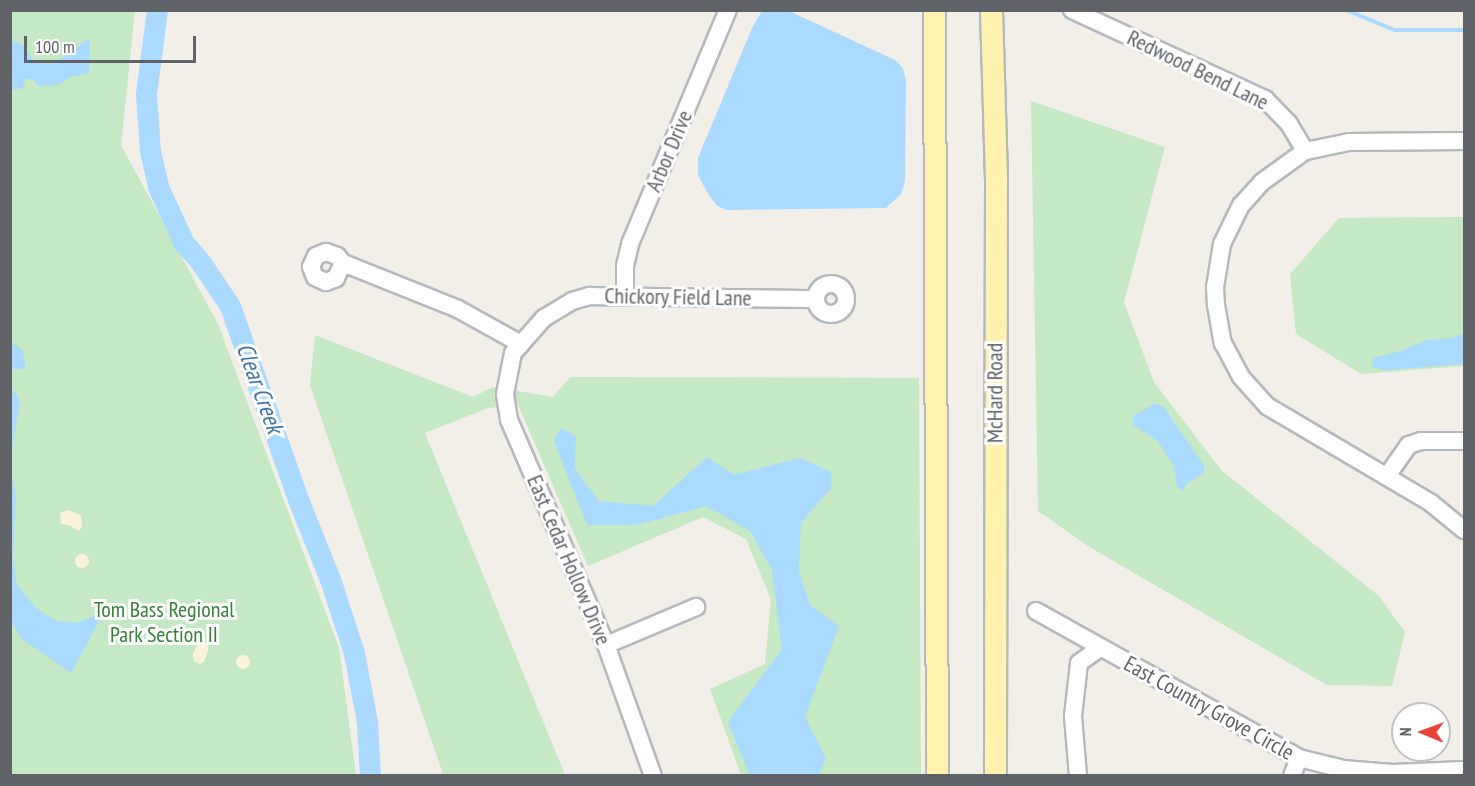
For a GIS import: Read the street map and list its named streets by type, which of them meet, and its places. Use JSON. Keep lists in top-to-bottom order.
{
  "streets": {
    "main road": ["McHard Road"],
    "street": [
      "Redwood Bend Lane",
      "Arbor Drive",
      "Chickory Field Lane",
      "East Cedar Hollow Drive",
      "East Country Grove Circle"
    ]
  },
  "crossings": [
    ["Arbor Drive", "Chickory Field Lane"],
    ["Chickory Field Lane", "East Cedar Hollow Drive"]
  ],
  "water": ["Clear Creek"],
  "parks": ["Tom Bass Regional Park Section II"],
  "scale_bar": "100 m",
  "north": "left"
}
